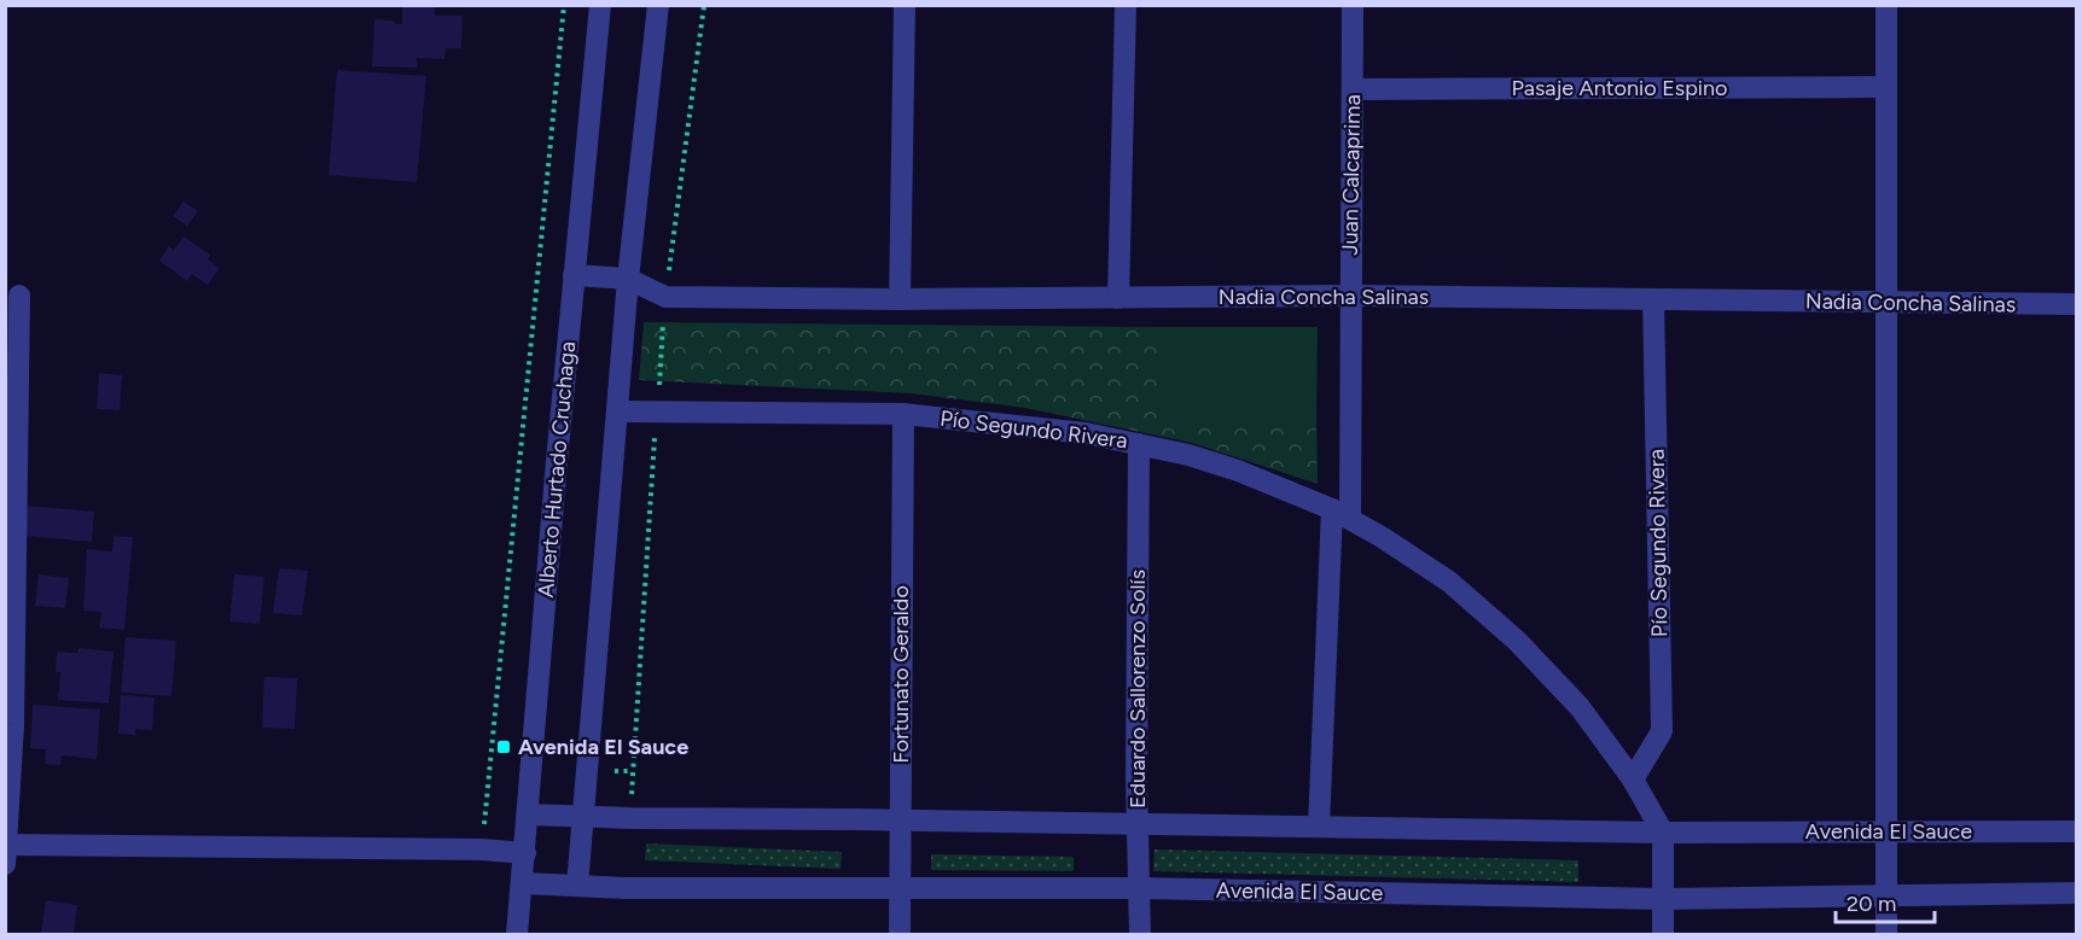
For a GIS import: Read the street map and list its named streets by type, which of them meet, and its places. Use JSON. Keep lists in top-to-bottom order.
{
  "streets": {
    "street": [
      "Pasaje Antonio Espino",
      "Juan Calcaprima",
      "Nadia Concha Salinas",
      "Pío Segundo Rivera",
      "Alberto Hurtado Cruchaga",
      "Fortunato Geraldo",
      "Eduardo Sallorenzo Solís",
      "Avenida El Sauce"
    ]
  },
  "crossings": [
    ["Pasaje Antonio Espino", "Juan Calcaprima"],
    ["Juan Calcaprima", "Nadia Concha Salinas"],
    ["Juan Calcaprima", "Pío Segundo Rivera"],
    ["Juan Calcaprima", "Avenida El Sauce"],
    ["Nadia Concha Salinas", "Pío Segundo Rivera"],
    ["Nadia Concha Salinas", "Alberto Hurtado Cruchaga"],
    ["Pío Segundo Rivera", "Fortunato Geraldo"],
    ["Pío Segundo Rivera", "Eduardo Sallorenzo Solís"],
    ["Pío Segundo Rivera", "Avenida El Sauce"],
    ["Alberto Hurtado Cruchaga", "Avenida El Sauce"],
    ["Fortunato Geraldo", "Avenida El Sauce"],
    ["Eduardo Sallorenzo Solís", "Avenida El Sauce"]
  ],
  "places": {
    "transit": ["Avenida El Sauce"]
  },
  "scale_bar": "20 m"
}
